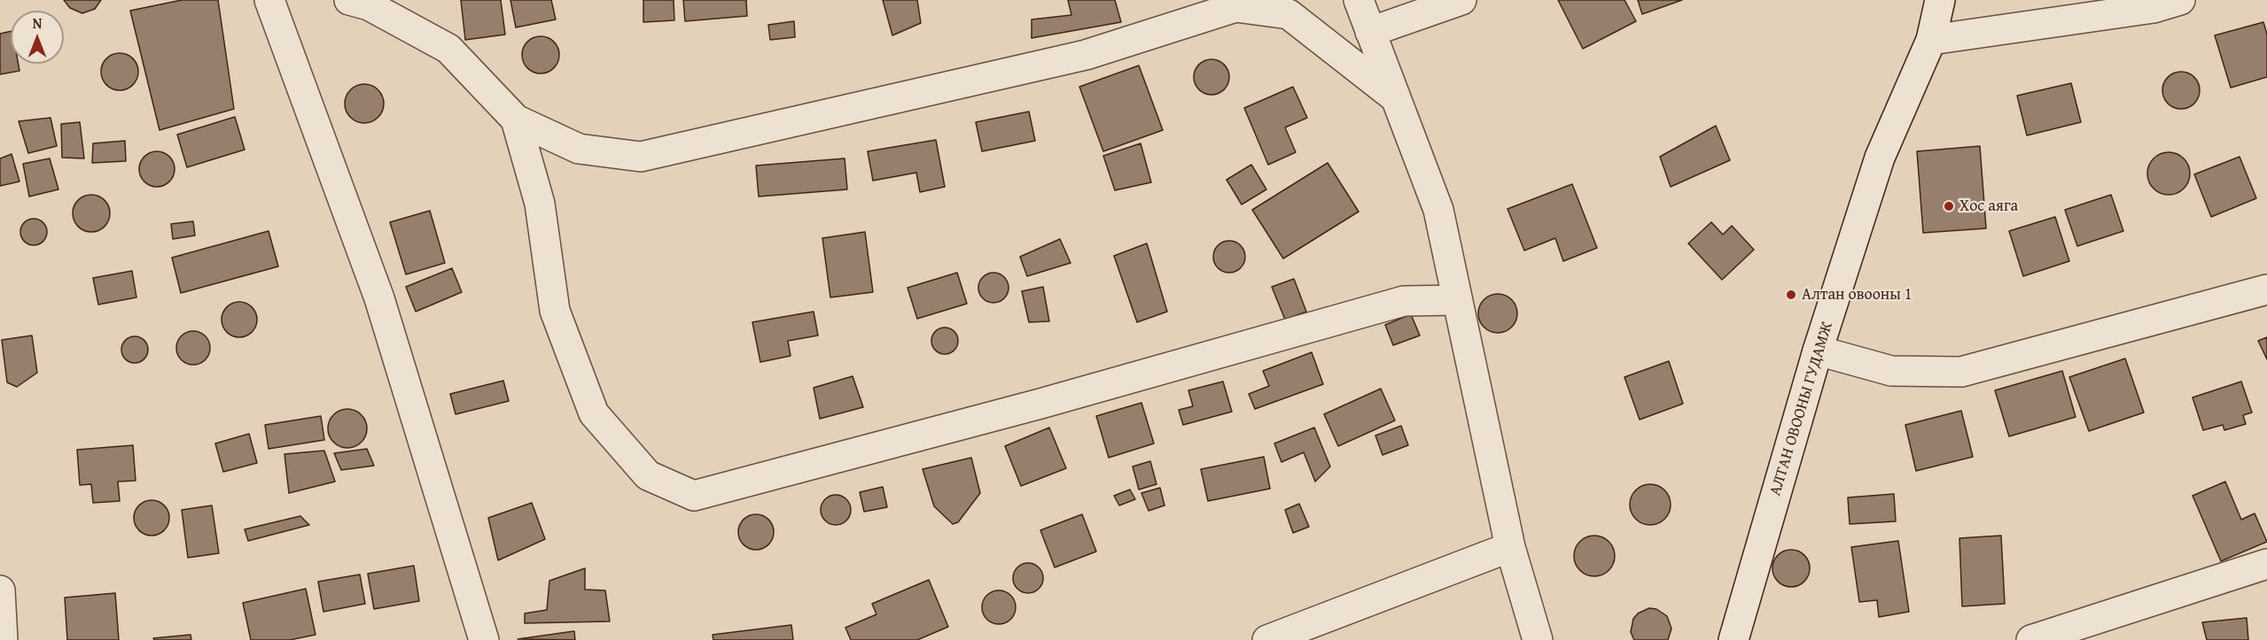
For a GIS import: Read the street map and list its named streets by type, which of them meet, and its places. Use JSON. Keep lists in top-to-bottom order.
{
  "streets": {
    "street": ["АЛТАН ОВООНЫ ГУДАМЖ"]
  },
  "places": ["Хос аяга", "Алтан овооны 1"],
  "north": "top"
}
